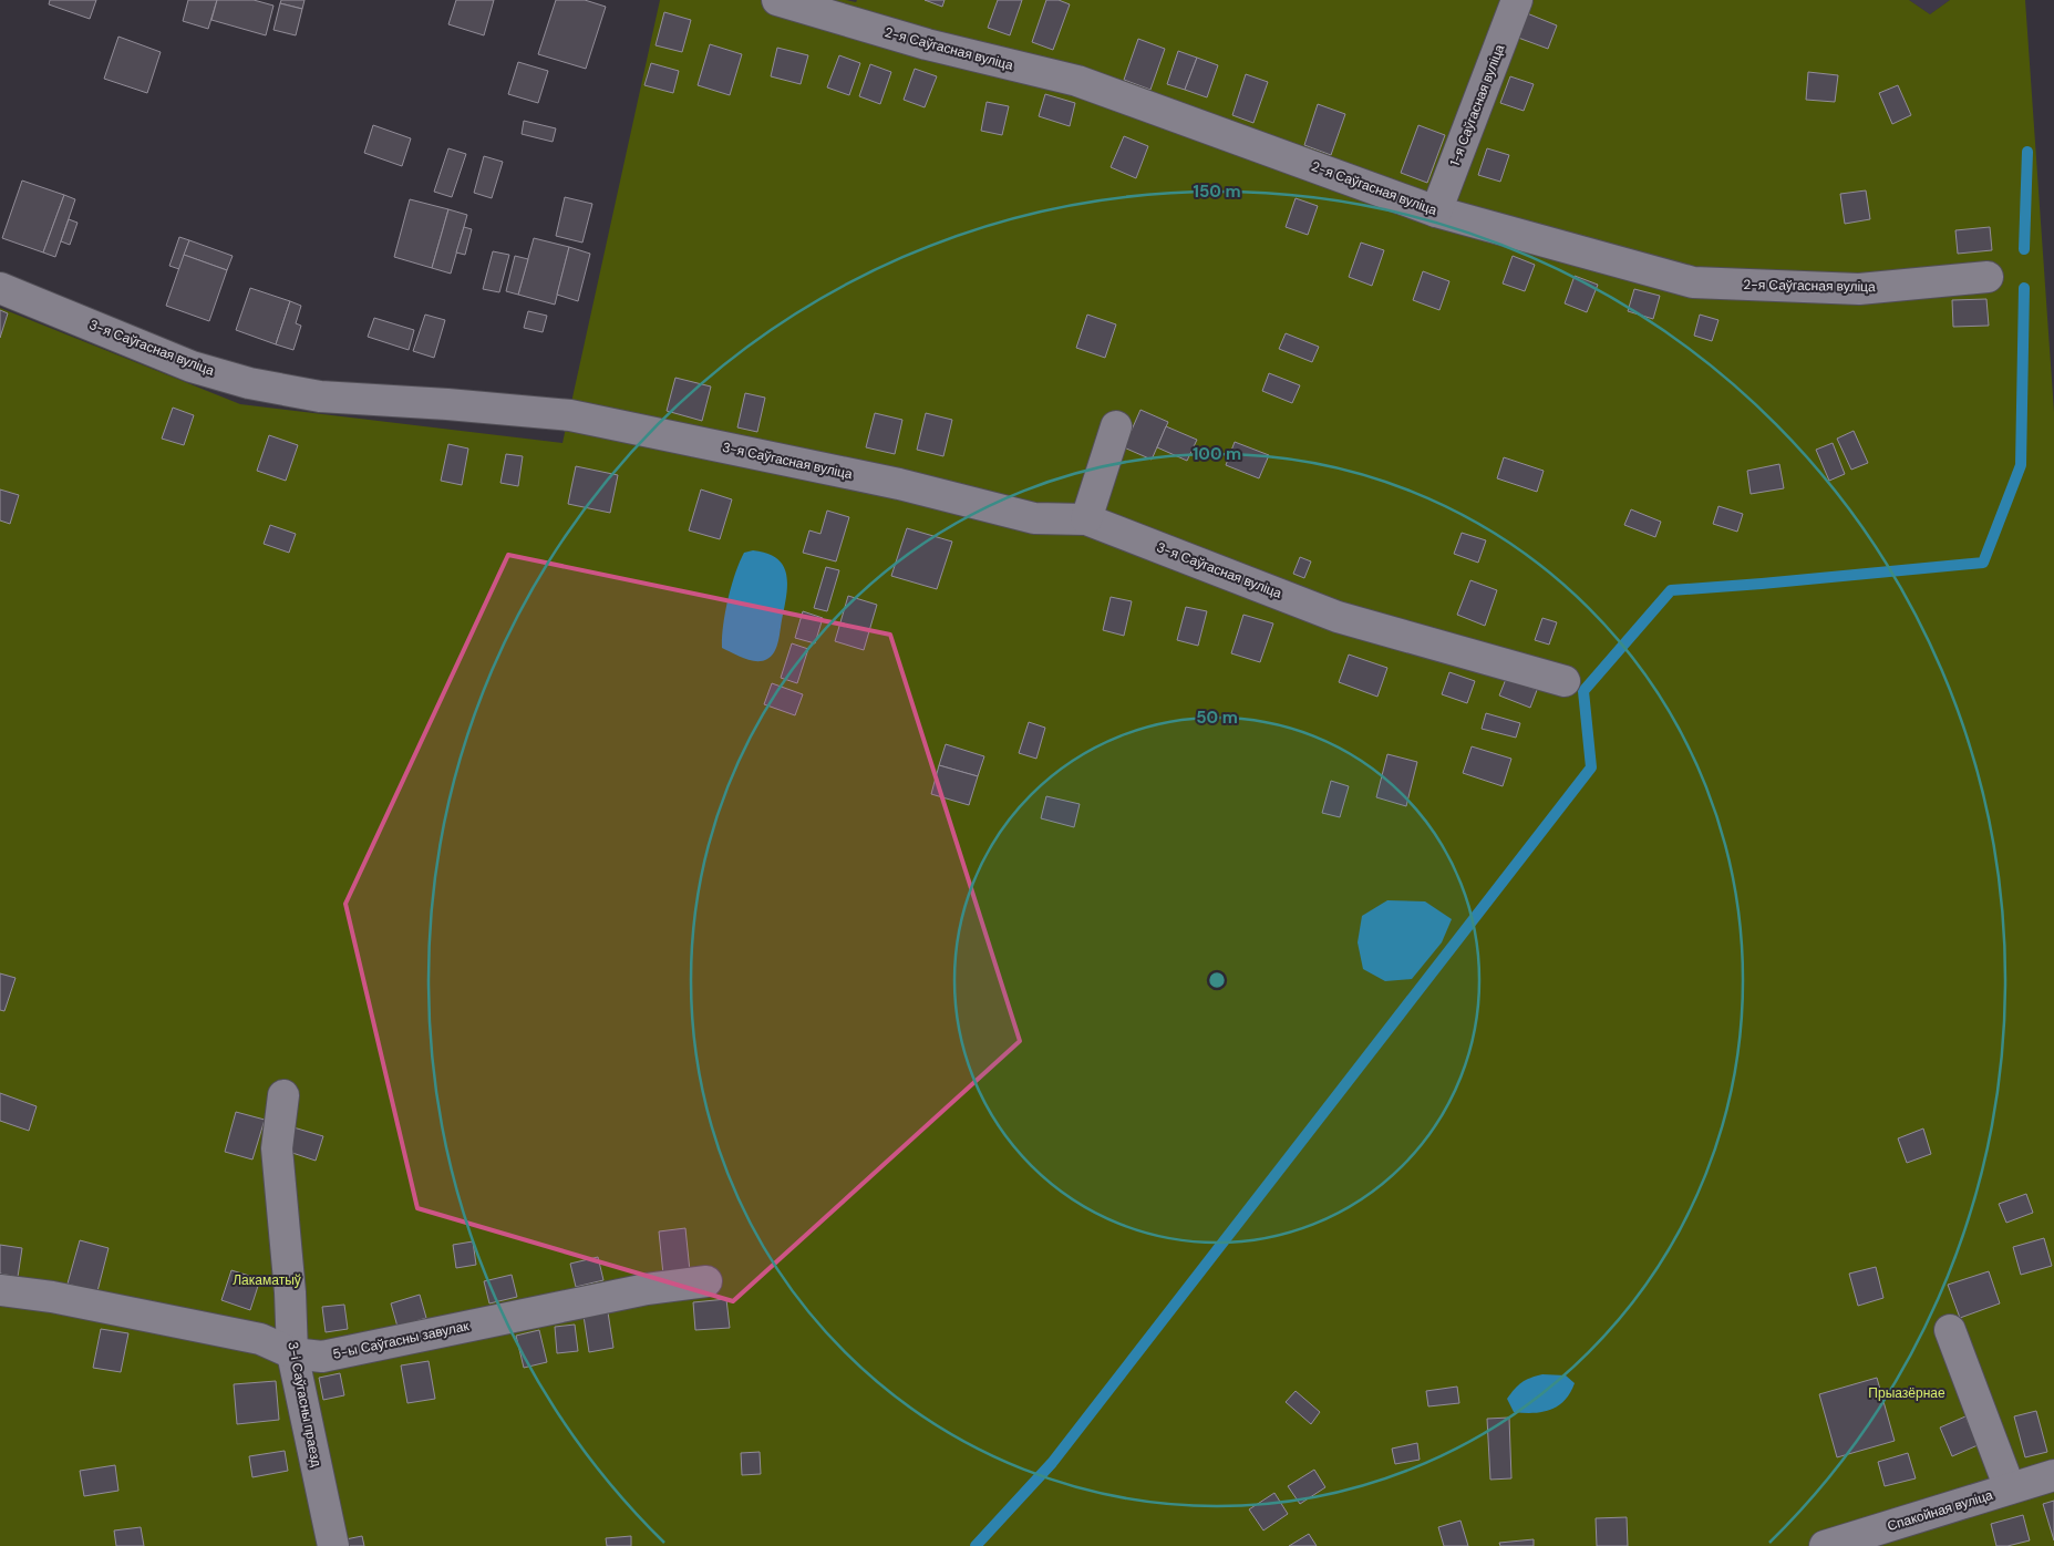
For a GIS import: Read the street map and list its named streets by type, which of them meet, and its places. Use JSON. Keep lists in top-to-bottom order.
{
  "streets": {
    "street": [
      "2-я Саўгасная вуліца",
      "1-я Саўгасная вуліца",
      "3-я Саўгасная вуліца",
      "5-ы Саўгасны завулак",
      "3-і Саўгасны праезд",
      "Спакойная вуліца"
    ]
  },
  "crossings": [
    ["2-я Саўгасная вуліца", "1-я Саўгасная вуліца"],
    ["5-ы Саўгасны завулак", "3-і Саўгасны праезд"]
  ],
  "parks": ["Лакаматыў", "Прыазёрнае"],
  "rings": ["150 m", "100 m", "50 m"]
}
